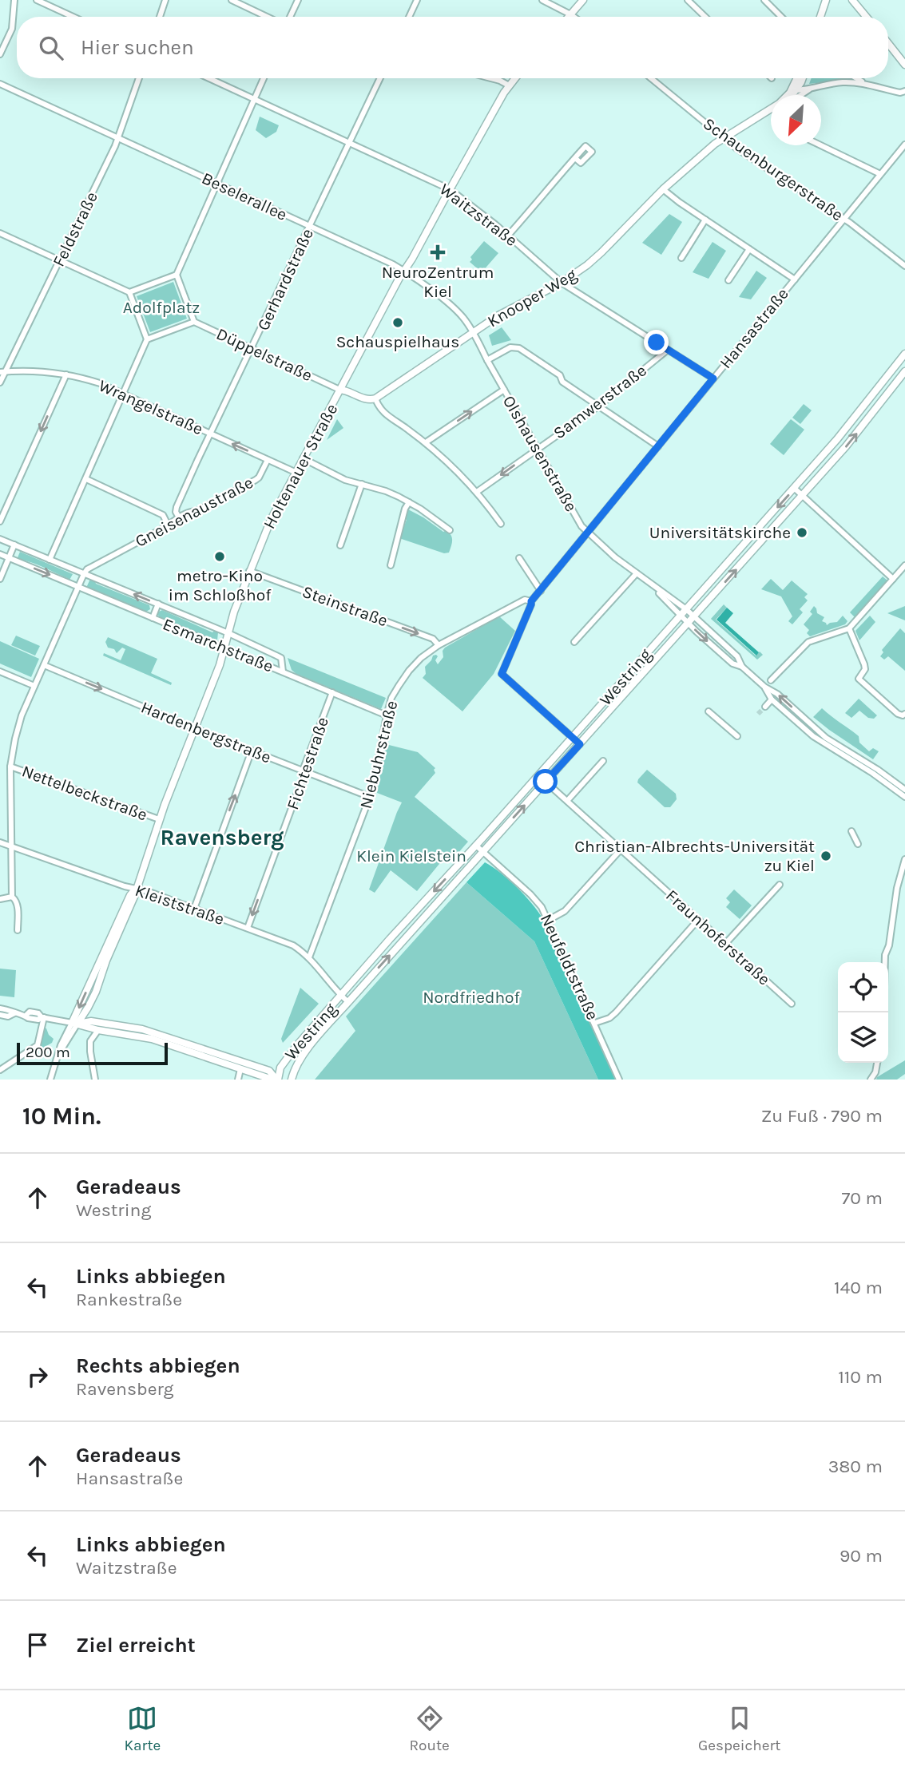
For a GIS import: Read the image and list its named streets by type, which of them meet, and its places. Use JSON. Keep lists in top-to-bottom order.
{
  "streets": {
    "main road": [
      "Knooper Weg",
      "Düppelstraße",
      "Holtenauer Straße",
      "Westring"
    ],
    "street": [
      "Schauenburgerstraße",
      "Beselerallee",
      "Waitzstraße",
      "Feldstraße",
      "Gerhardstraße",
      "Hansastraße",
      "Samwerstraße",
      "Wrangelstraße",
      "Olshausenstraße",
      "Gneisenaustraße",
      "Steinstraße",
      "Esmarchstraße",
      "Hardenbergstraße",
      "Niebuhrstraße",
      "Fichtestraße",
      "Nettelbeckstraße",
      "Kleiststraße",
      "Fraunhoferstraße",
      "Neufeldtstraße"
    ]
  },
  "crossings": [
    ["Schauenburgerstraße", "Knooper Weg"],
    ["Schauenburgerstraße", "Hansastraße"],
    ["Beselerallee", "Feldstraße"],
    ["Beselerallee", "Gerhardstraße"],
    ["Beselerallee", "Knooper Weg"],
    ["Beselerallee", "Olshausenstraße"],
    ["Beselerallee", "Holtenauer Straße"],
    ["Waitzstraße", "Gerhardstraße"],
    ["Waitzstraße", "Knooper Weg"],
    ["Waitzstraße", "Hansastraße"],
    ["Waitzstraße", "Samwerstraße"],
    ["Waitzstraße", "Holtenauer Straße"],
    ["Feldstraße", "Wrangelstraße"],
    ["Gerhardstraße", "Düppelstraße"],
    ["Gerhardstraße", "Wrangelstraße"],
    ["Gerhardstraße", "Gneisenaustraße"],
    ["Knooper Weg", "Düppelstraße"],
    ["Knooper Weg", "Olshausenstraße"],
    ["Hansastraße", "Olshausenstraße"],
    ["Hansastraße", "Niebuhrstraße"],
    ["Düppelstraße", "Holtenauer Straße"],
    ["Samwerstraße", "Olshausenstraße"],
    ["Wrangelstraße", "Holtenauer Straße"],
    ["Wrangelstraße", "Gneisenaustraße"],
    ["Olshausenstraße", "Westring"],
    ["Holtenauer Straße", "Steinstraße"],
    ["Holtenauer Straße", "Esmarchstraße"],
    ["Holtenauer Straße", "Hardenbergstraße"],
    ["Holtenauer Straße", "Nettelbeckstraße"],
    ["Holtenauer Straße", "Kleiststraße"],
    ["Gneisenaustraße", "Esmarchstraße"],
    ["Steinstraße", "Niebuhrstraße"],
    ["Esmarchstraße", "Niebuhrstraße"],
    ["Esmarchstraße", "Fichtestraße"],
    ["Westring", "Kleiststraße"],
    ["Westring", "Fraunhoferstraße"],
    ["Westring", "Neufeldtstraße"],
    ["Hardenbergstraße", "Niebuhrstraße"],
    ["Hardenbergstraße", "Fichtestraße"],
    ["Niebuhrstraße", "Kleiststraße"],
    ["Fichtestraße", "Kleiststraße"]
  ],
  "one_way": ["Steinstraße", "Hardenbergstraße", "Fichtestraße"],
  "districts": ["Ravensberg"],
  "parks": ["Adolfplatz", "Klein Kielstein", "Nordfriedhof"],
  "places": {
    "health": ["NeuroZentrum Kiel"],
    "other": [
      "Schauspielhaus",
      "Universitätskirche",
      "metro-Kino im Schloßhof",
      "Christian-Albrechts-Universität zu Kiel"
    ]
  },
  "scale_bar": "200 m",
  "north": "bottom left",
  "page": {
    "search": "Hier suchen",
    "scale": "200 m",
    "heading": ["10 Min.", "Zu Fuß · 790 m"],
    "list": [
      ["Geradeaus", "Westring", "70 m"],
      ["Links abbiegen", "Rankestraße", "140 m"],
      ["Rechts abbiegen", "Ravensberg", "110 m"],
      ["Geradeaus", "Hansastraße", "380 m"],
      ["Links abbiegen", "Waitzstraße", "90 m"],
      "Ziel erreicht"
    ],
    "nav": ["Karte", "Route", "Gespeichert"]
  }
}
